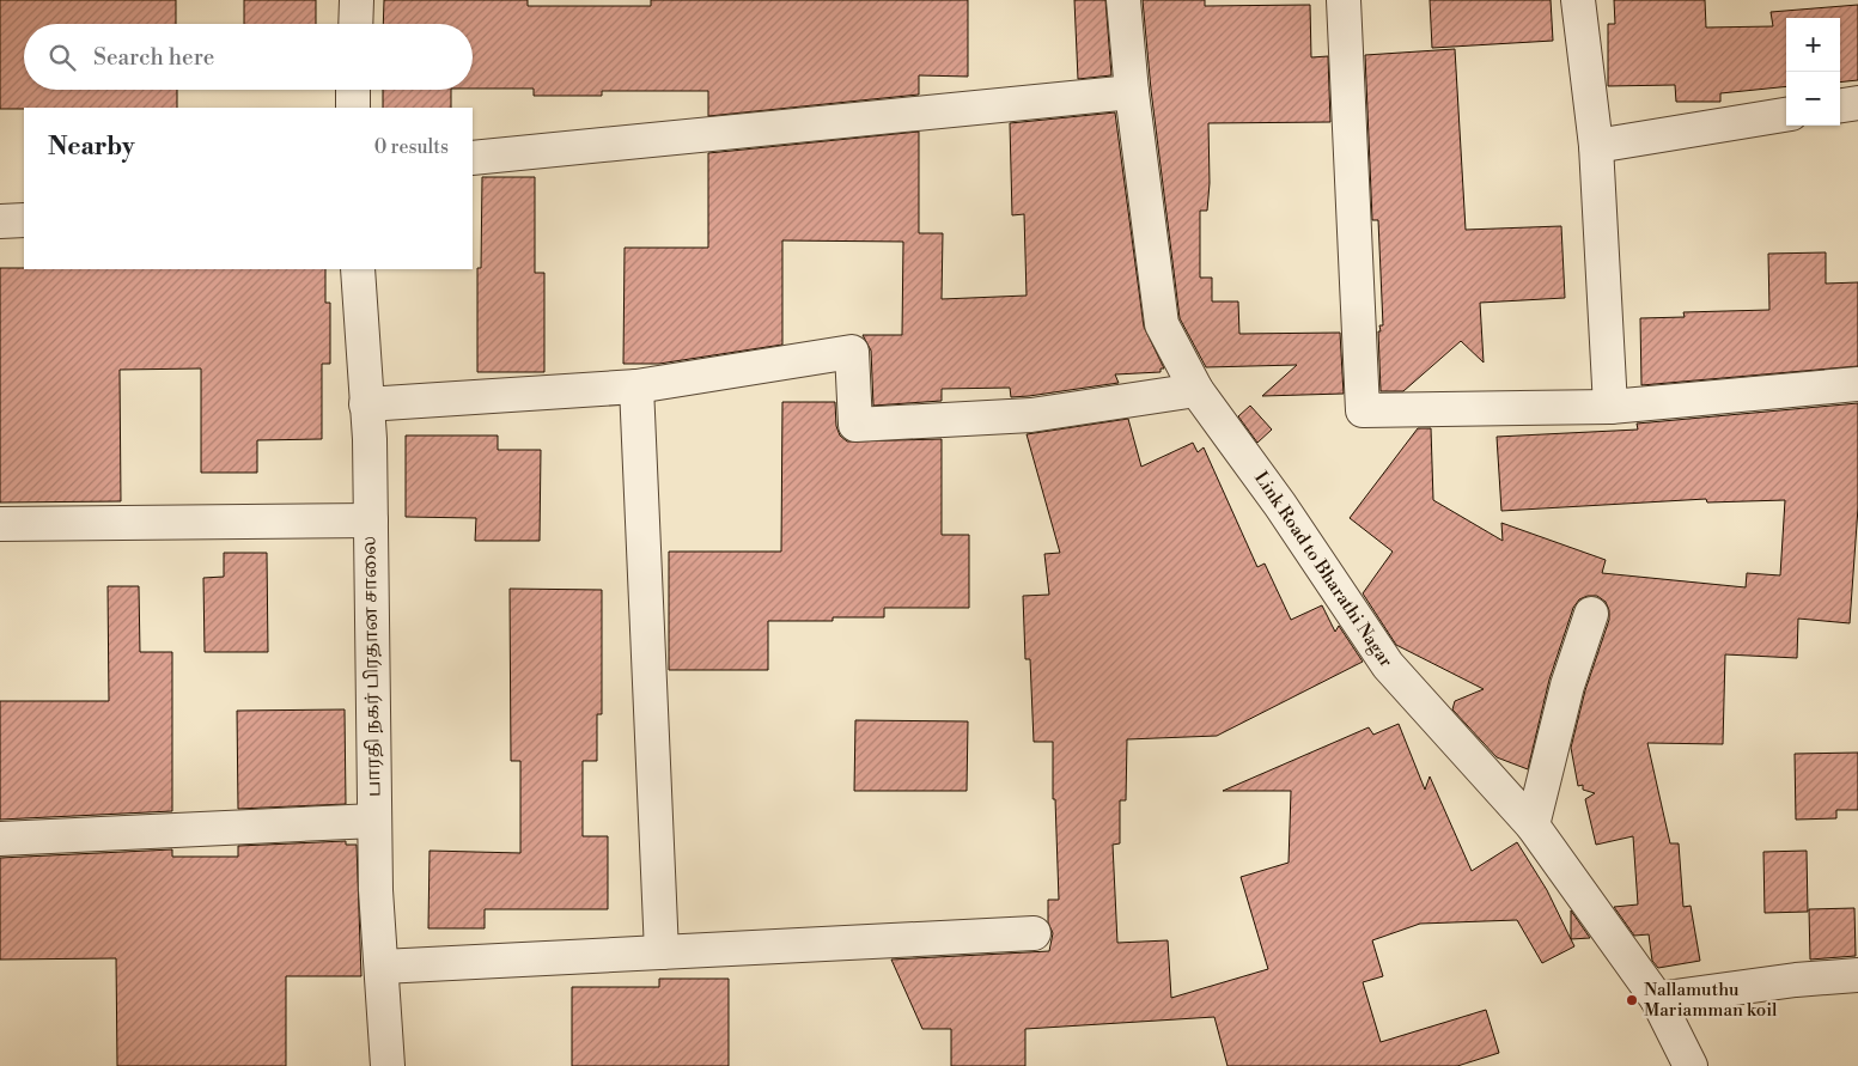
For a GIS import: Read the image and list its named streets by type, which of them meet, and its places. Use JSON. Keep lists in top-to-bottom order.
{
  "streets": {
    "street": ["Link Road to Bharathi Nagar", "பாரதி நகர் பிரதான சாலை"]
  },
  "places": ["Nallamuthu Mariamman koil"],
  "page": {
    "map_buttons": ["+", "−"],
    "search": "Search here",
    "heading": ["Nearby", "0 results"]
  }
}
